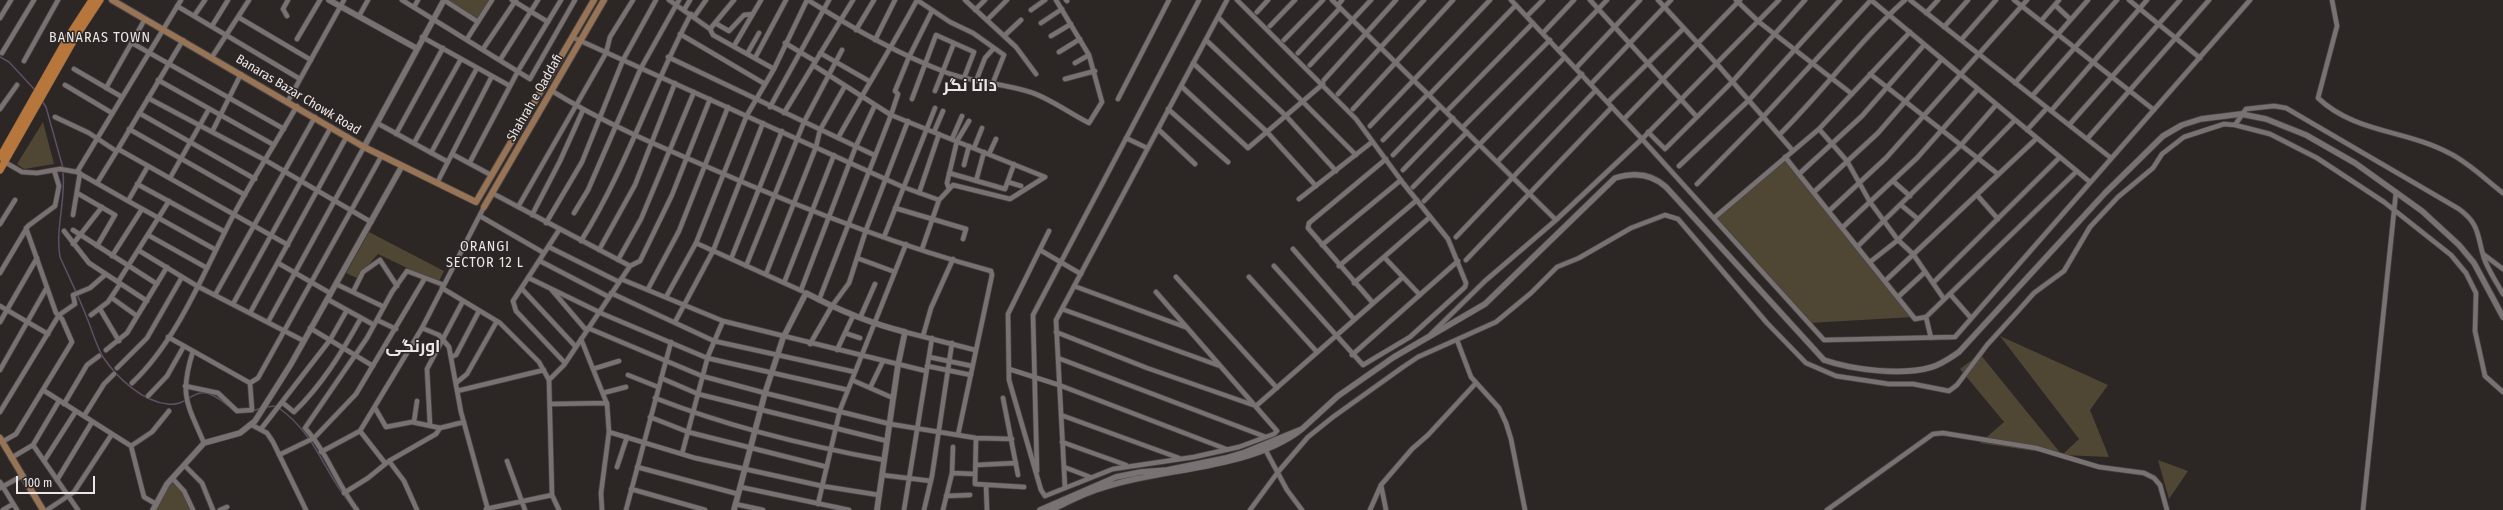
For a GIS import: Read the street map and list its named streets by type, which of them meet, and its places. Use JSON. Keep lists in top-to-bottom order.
{
  "streets": {
    "main road": ["Banaras Bazar Chowk Road", "Shahrah e Qaddafi"]
  },
  "crossings": [
    ["Banaras Bazar Chowk Road", "Shahrah e Qaddafi"]
  ],
  "districts": [
    "BANARAS TOWN",
    "داتا نگر",
    "ORANGI SECTOR 12 L",
    "اورنگی"
  ],
  "scale_bar": "100 m"
}
